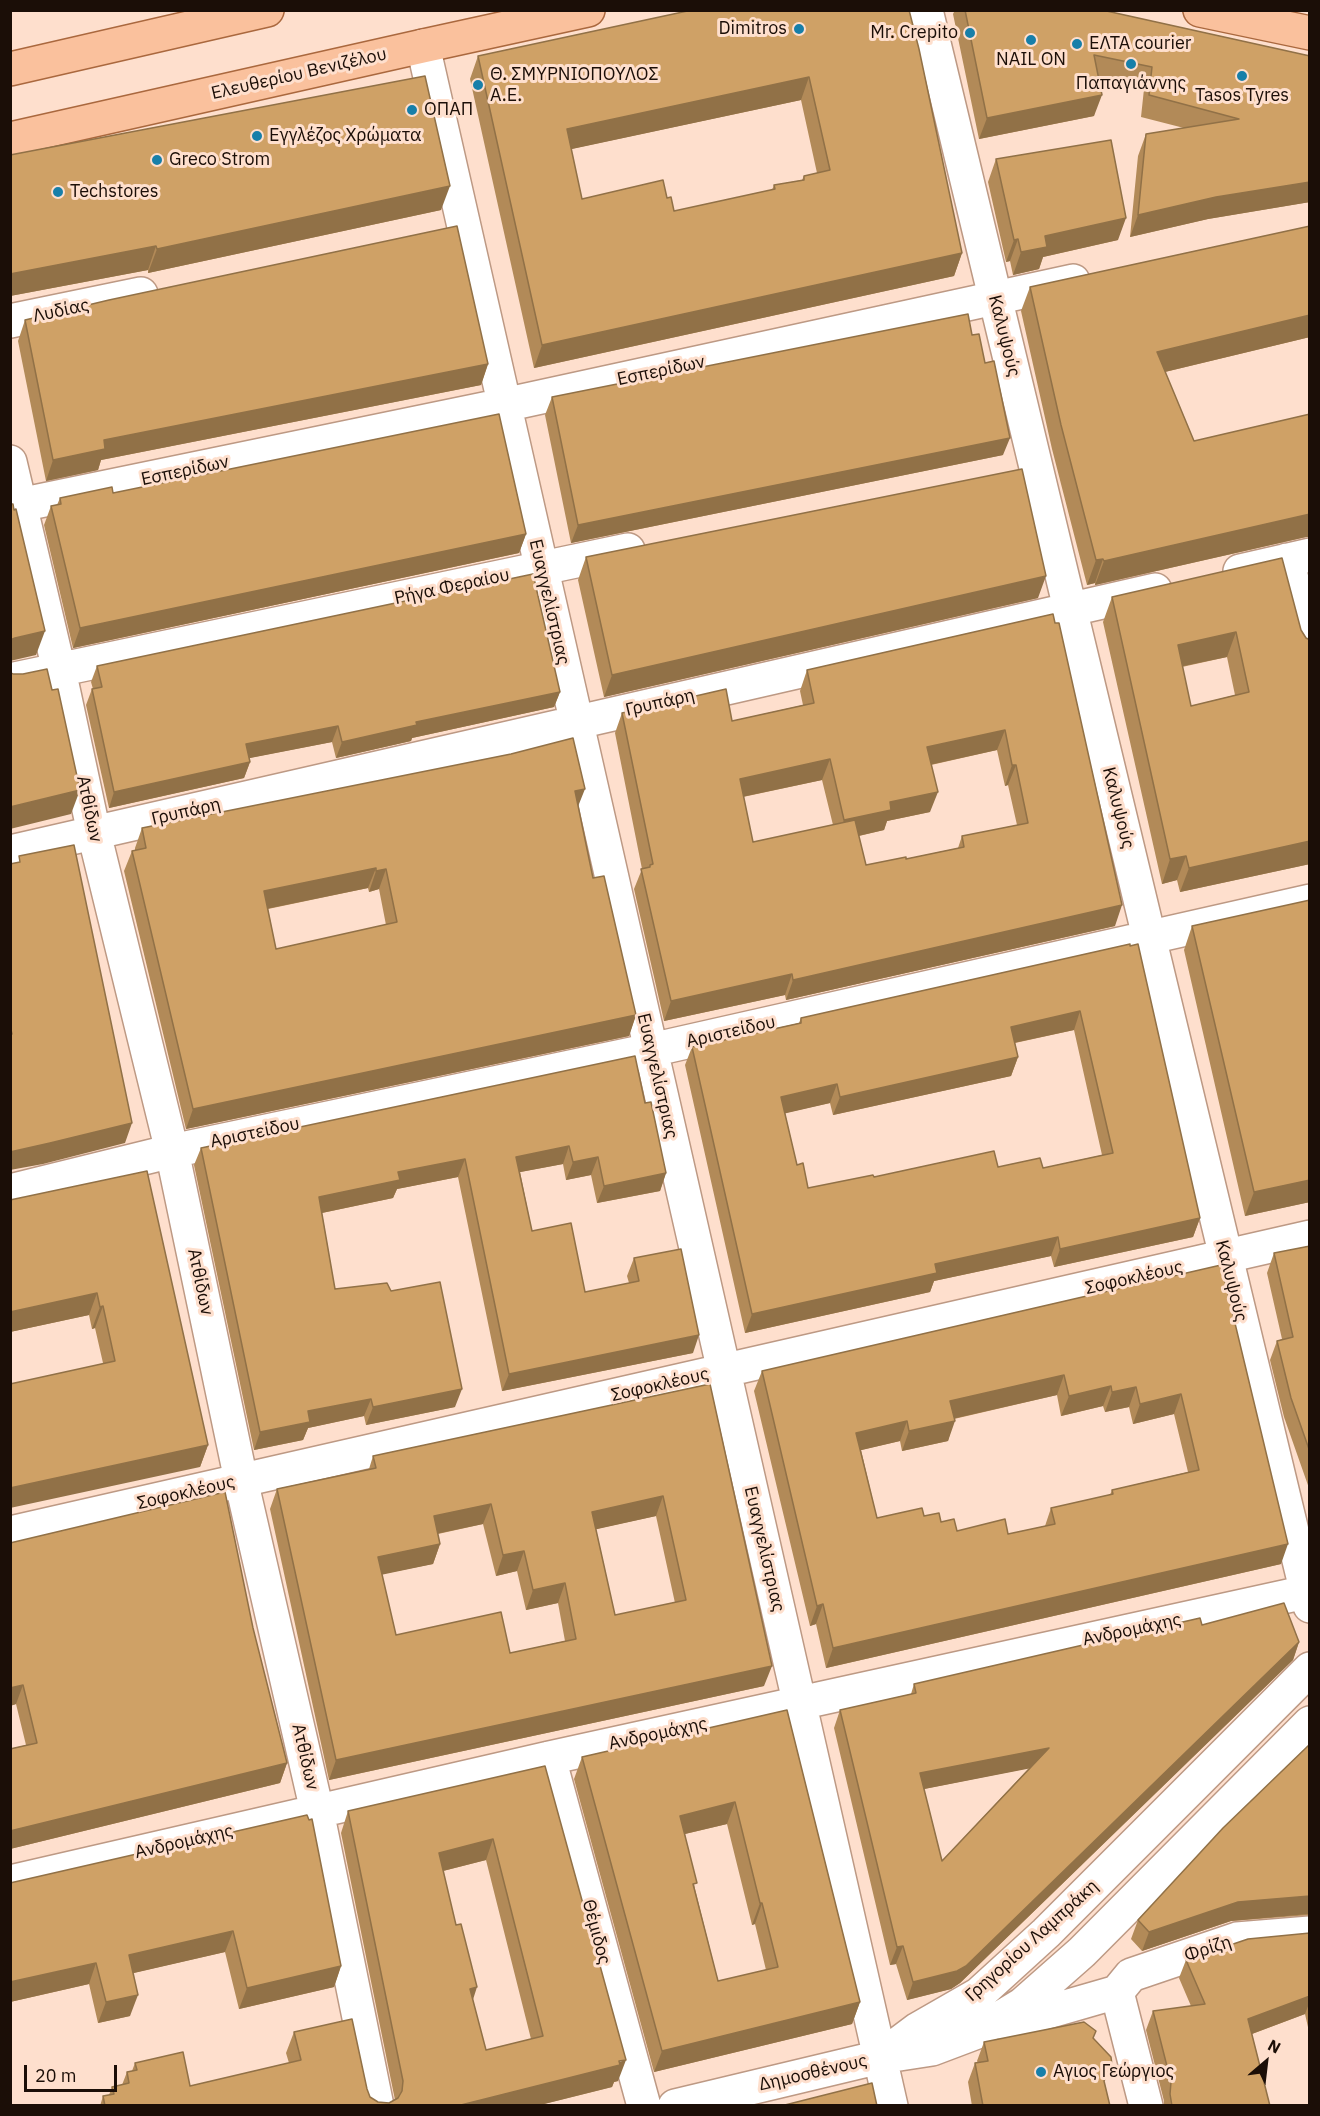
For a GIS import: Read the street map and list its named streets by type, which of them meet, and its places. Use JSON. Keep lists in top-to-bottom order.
{
  "streets": {
    "main road": ["Ελευθερίου Βενιζέλου"],
    "street": [
      "Λυδίας",
      "Καλυψούς",
      "Εσπερίδων",
      "Ρήγα Φεραίου",
      "Ευαγγελίστριας",
      "Γρυπάρη",
      "Ατθίδων",
      "Αριστείδου",
      "Σοφοκλέους",
      "Ανδρομάχης",
      "Θέμιδος",
      "Γρηγορίου Λαμπράκη",
      "Φρίζη",
      "Δημοσθένους"
    ]
  },
  "crossings": [
    ["Ελευθερίου Βενιζέλου", "Ευαγγελίστριας"],
    ["Καλυψούς", "Εσπερίδων"],
    ["Καλυψούς", "Γρυπάρη"],
    ["Καλυψούς", "Αριστείδου"],
    ["Καλυψούς", "Σοφοκλέους"],
    ["Καλυψούς", "Ανδρομάχης"],
    ["Εσπερίδων", "Ευαγγελίστριας"],
    ["Εσπερίδων", "Ατθίδων"],
    ["Ρήγα Φεραίου", "Ευαγγελίστριας"],
    ["Ρήγα Φεραίου", "Ατθίδων"],
    ["Ευαγγελίστριας", "Γρυπάρη"],
    ["Ευαγγελίστριας", "Αριστείδου"],
    ["Ευαγγελίστριας", "Σοφοκλέους"],
    ["Ευαγγελίστριας", "Ανδρομάχης"],
    ["Ευαγγελίστριας", "Γρηγορίου Λαμπράκη"],
    ["Ευαγγελίστριας", "Δημοσθένους"],
    ["Γρυπάρη", "Ατθίδων"],
    ["Ατθίδων", "Αριστείδου"],
    ["Ατθίδων", "Σοφοκλέους"],
    ["Ατθίδων", "Ανδρομάχης"],
    ["Ανδρομάχης", "Θέμιδος"],
    ["Γρηγορίου Λαμπράκη", "Δημοσθένους"]
  ],
  "places": [
    "Dimitros",
    "Mr. Crepito",
    "NAIL ON",
    "ΕΛΤΑ courier",
    "Παπαγιάννης",
    "Tasos Tyres",
    "Θ. ΣΜΥΡΝΙΟΠΟΥΛΟΣ Α.Ε.",
    "ΟΠΑΠ",
    "Εγγλέζος Χρώματα",
    "Greco Strom",
    "Techstores",
    "Αγιος Γεώργιος"
  ],
  "scale_bar": "20 m",
  "north": "top right"
}
